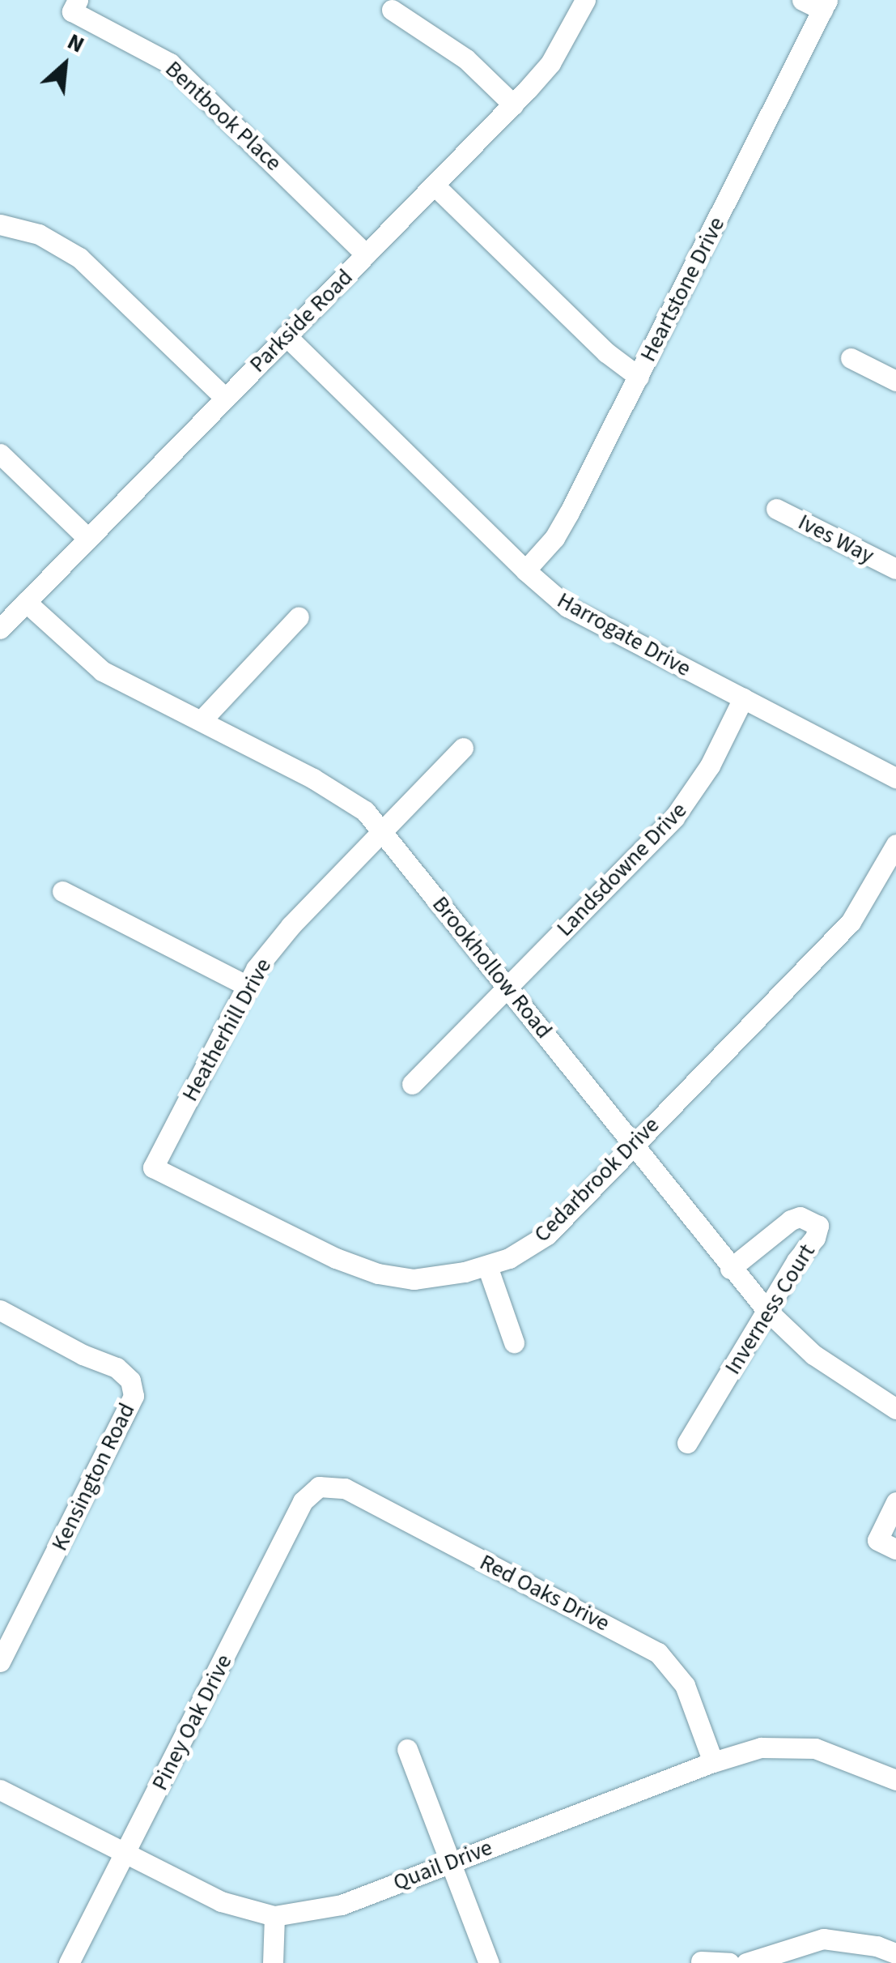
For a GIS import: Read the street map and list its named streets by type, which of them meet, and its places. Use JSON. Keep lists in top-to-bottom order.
{
  "streets": {
    "street": [
      "Bentbook Place",
      "Heartstone Drive",
      "Parkside Road",
      "Ives Way",
      "Harrogate Drive",
      "Landsdowne Drive",
      "Brookhollow Road",
      "Heatherhill Drive",
      "Cedarbrook Drive",
      "Inverness Court",
      "Kensington Road",
      "Red Oaks Drive",
      "Piney Oak Drive",
      "Quail Drive"
    ]
  },
  "crossings": [
    ["Bentbook Place", "Parkside Road"],
    ["Heartstone Drive", "Harrogate Drive"],
    ["Parkside Road", "Harrogate Drive"],
    ["Parkside Road", "Brookhollow Road"],
    ["Harrogate Drive", "Landsdowne Drive"],
    ["Landsdowne Drive", "Brookhollow Road"],
    ["Brookhollow Road", "Heatherhill Drive"],
    ["Brookhollow Road", "Cedarbrook Drive"],
    ["Brookhollow Road", "Inverness Court"],
    ["Heatherhill Drive", "Cedarbrook Drive"],
    ["Red Oaks Drive", "Piney Oak Drive"],
    ["Red Oaks Drive", "Quail Drive"],
    ["Piney Oak Drive", "Quail Drive"]
  ],
  "north": "top right"
}
